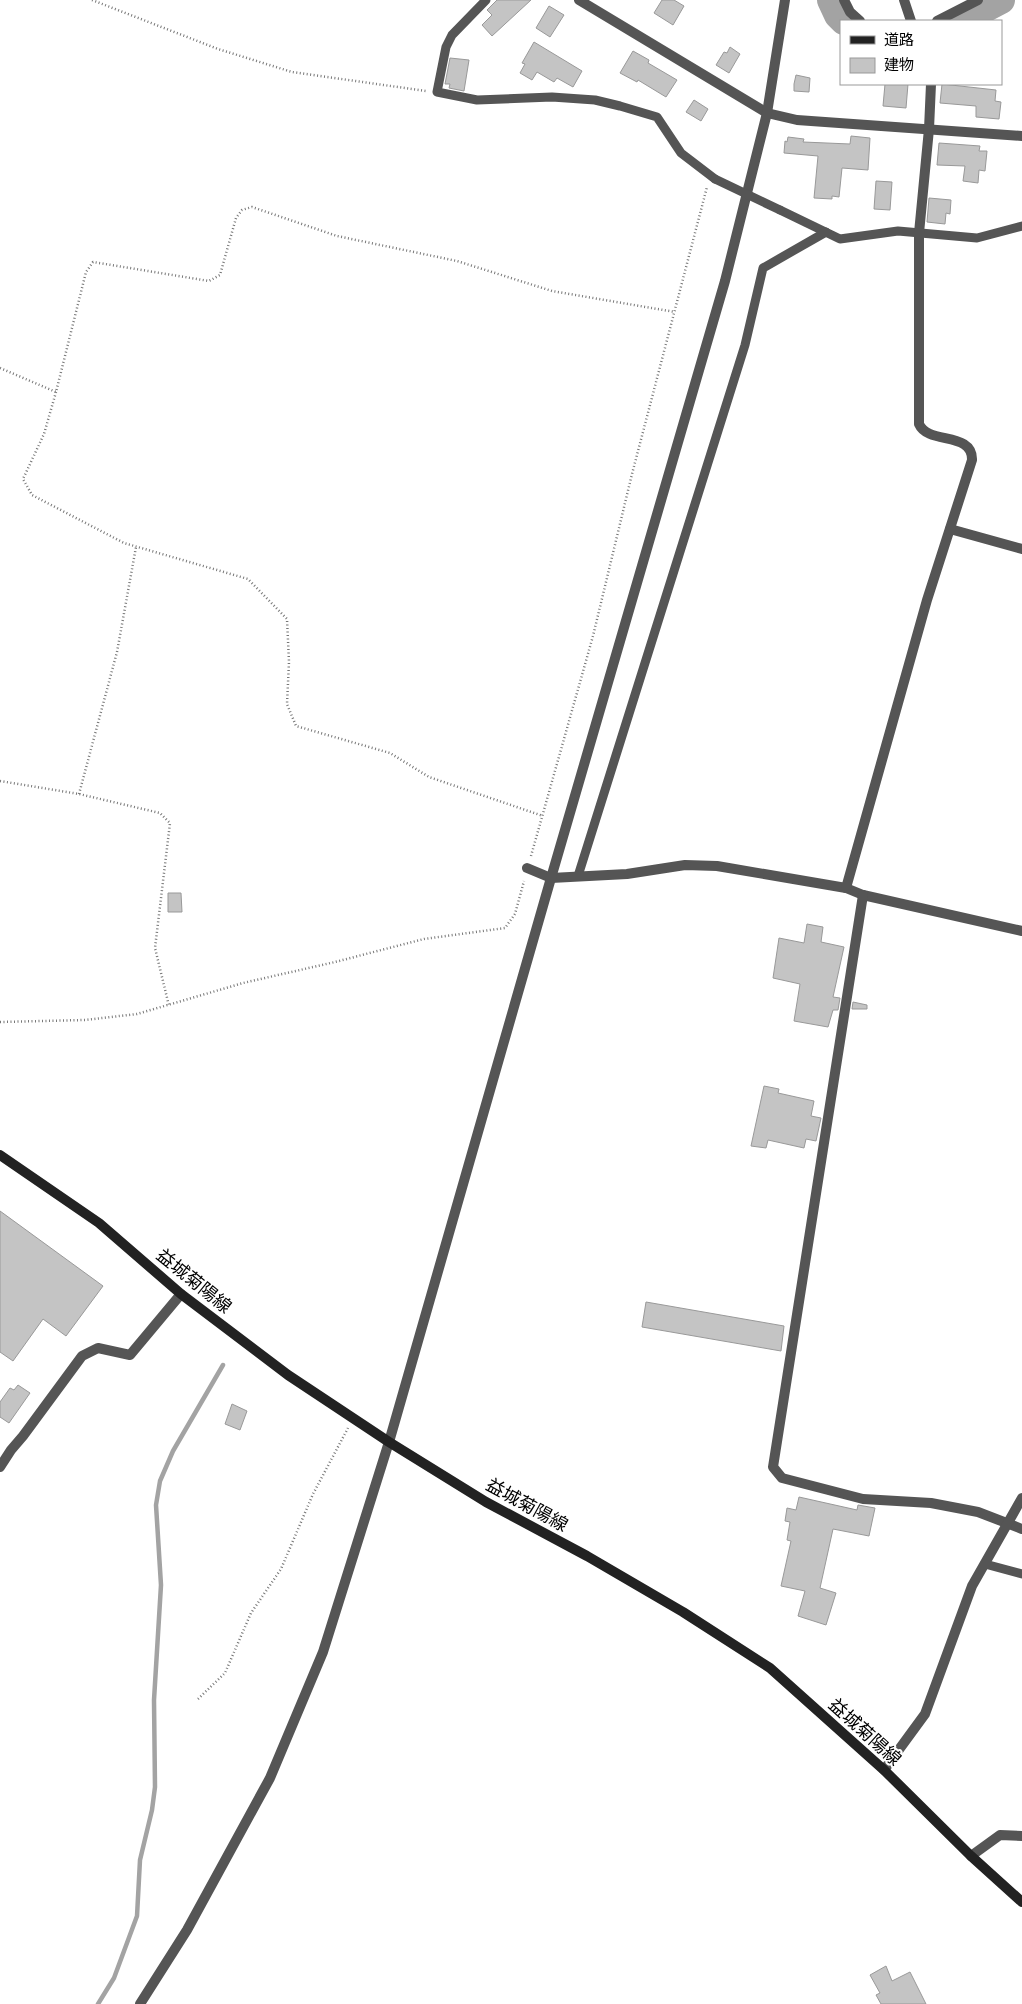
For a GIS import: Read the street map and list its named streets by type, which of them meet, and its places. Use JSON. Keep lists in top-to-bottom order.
{
  "streets": {
    "main road": ["益城菊陽線"]
  },
  "legend": ["道路", "建物"]
}
